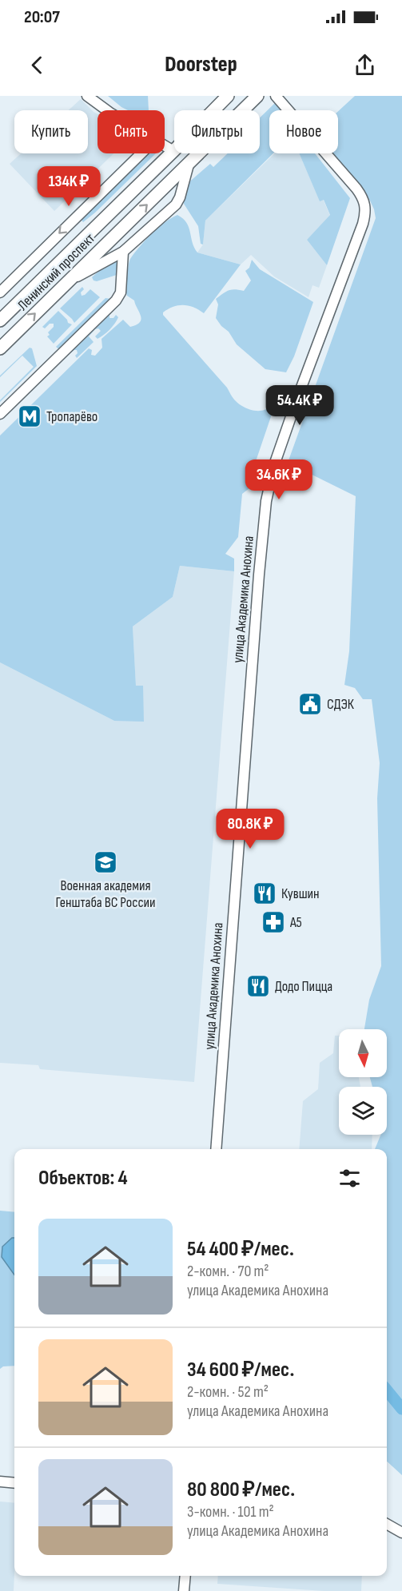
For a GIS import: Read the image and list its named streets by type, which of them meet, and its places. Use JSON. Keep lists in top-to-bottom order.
{
  "streets": {
    "main road": ["Ленинский проспект"],
    "street": ["улица Академика Анохина"]
  },
  "places": {
    "metro station": ["Тропарёво"],
    "public building": ["СДЭК"],
    "school or university": ["Военная академия Генштаба ВС России"],
    "restaurant": ["Кувшин", "Додо Пицца"],
    "pharmacy": ["А5"]
  },
  "north": "bottom",
  "page": {
    "status": "20:07",
    "header": "Doorstep",
    "chip": [
      "Купить",
      "Снять",
      "Фильтры",
      "Новое"
    ],
    "price": [
      "134K ₽",
      "54.4K ₽",
      "34.6K ₽",
      "80.8K ₽"
    ],
    "heading": "Объектов: 4",
    "list": [
      {
        "name": "54 400 ₽/мес.",
        "note": "2-комн. · 70 m² · улица Академика Анохина"
      },
      {
        "name": "34 600 ₽/мес.",
        "note": "2-комн. · 52 m² · улица Академика Анохина"
      },
      {
        "name": "80 800 ₽/мес.",
        "note": "3-комн. · 101 m² · улица Академика Анохина"
      }
    ]
  }
}
